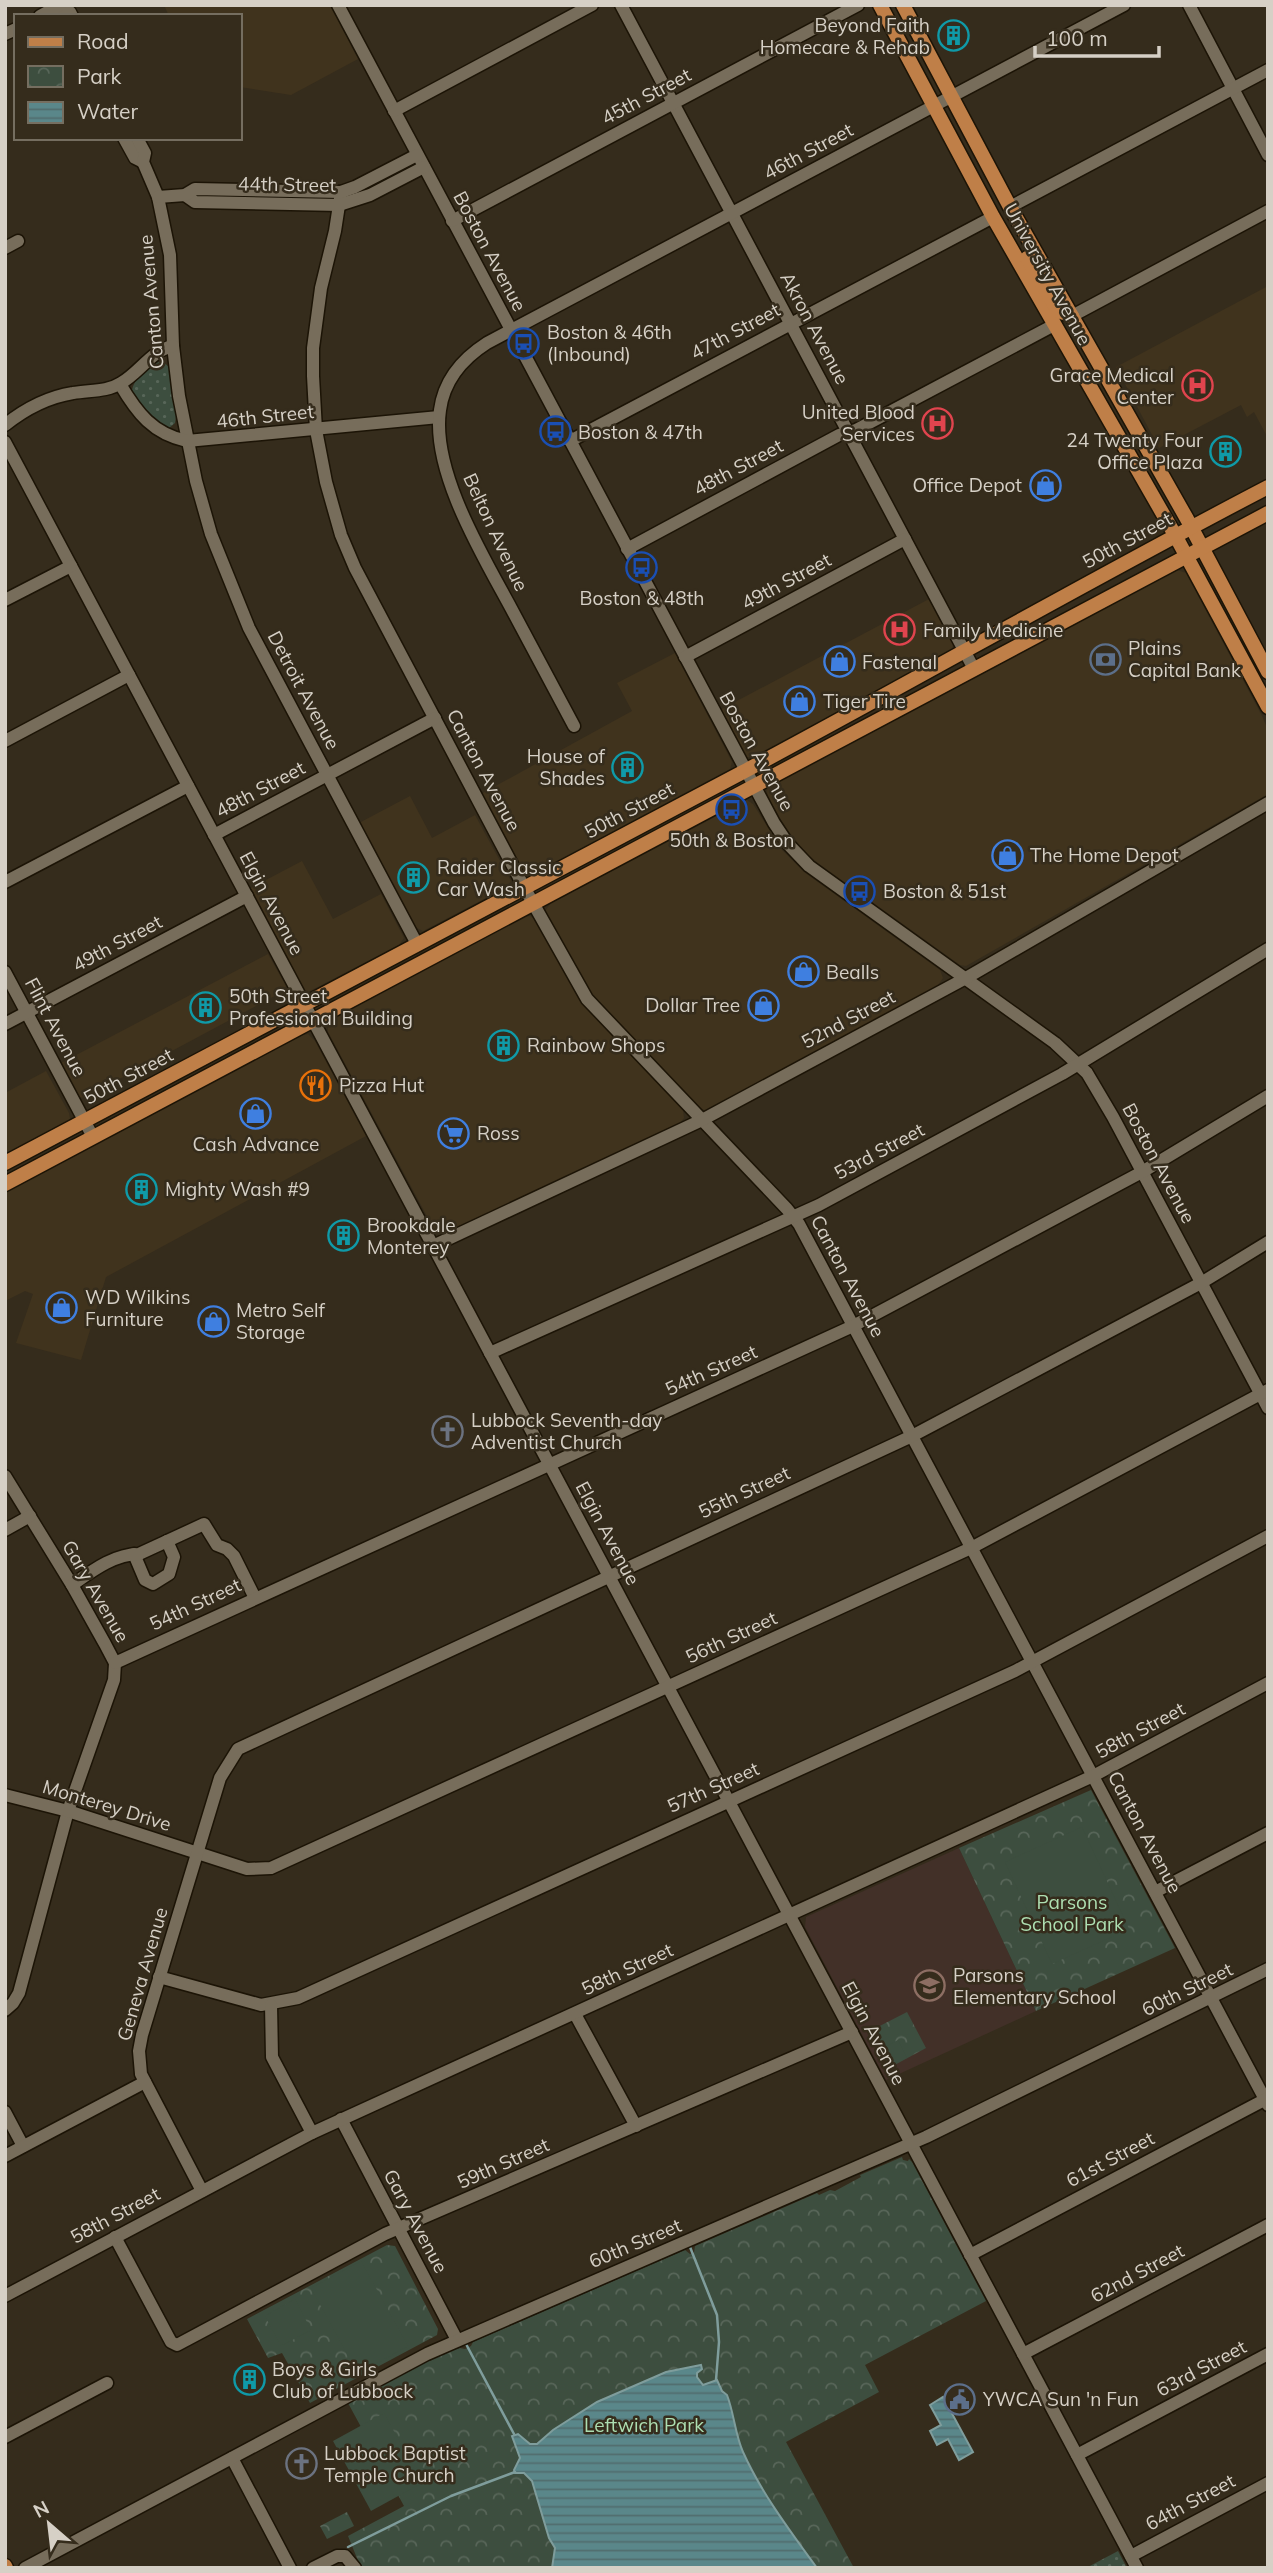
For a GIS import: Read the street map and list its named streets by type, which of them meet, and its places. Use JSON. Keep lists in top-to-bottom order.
{
  "streets": {
    "main road": ["University Avenue", "50th Street"],
    "street": [
      "45th Street",
      "46th Street",
      "44th Street",
      "Boston Avenue",
      "Canton Avenue",
      "Akron Avenue",
      "47th Street",
      "48th Street",
      "Belton Avenue",
      "49th Street",
      "Detroit Avenue",
      "Elgin Avenue",
      "52nd Street",
      "Flint Avenue",
      "53rd Street",
      "54th Street",
      "55th Street",
      "Gary Avenue",
      "56th Street",
      "58th Street",
      "57th Street",
      "Monterey Drive",
      "Geneva Avenue",
      "60th Street",
      "61st Street",
      "59th Street",
      "62nd Street",
      "63rd Street",
      "64th Street"
    ]
  },
  "crossings": [
    ["45th Street", "Boston Avenue"],
    ["45th Street", "Akron Avenue"],
    ["46th Street", "Boston Avenue"],
    ["46th Street", "University Avenue"],
    ["46th Street", "Canton Avenue"],
    ["46th Street", "Akron Avenue"],
    ["46th Street", "Belton Avenue"],
    ["46th Street", "Detroit Avenue"],
    ["44th Street", "Boston Avenue"],
    ["44th Street", "Canton Avenue"],
    ["Boston Avenue", "47th Street"],
    ["Boston Avenue", "48th Street"],
    ["Boston Avenue", "Belton Avenue"],
    ["Boston Avenue", "50th Street"],
    ["Boston Avenue", "49th Street"],
    ["Boston Avenue", "52nd Street"],
    ["Boston Avenue", "53rd Street"],
    ["Boston Avenue", "54th Street"],
    ["Boston Avenue", "55th Street"],
    ["Boston Avenue", "56th Street"],
    ["University Avenue", "47th Street"],
    ["University Avenue", "48th Street"],
    ["University Avenue", "50th Street"],
    ["Canton Avenue", "48th Street"],
    ["Canton Avenue", "50th Street"],
    ["Canton Avenue", "Detroit Avenue"],
    ["Canton Avenue", "52nd Street"],
    ["Canton Avenue", "53rd Street"],
    ["Canton Avenue", "54th Street"],
    ["Canton Avenue", "55th Street"],
    ["Canton Avenue", "56th Street"],
    ["Canton Avenue", "58th Street"],
    ["Canton Avenue", "57th Street"],
    ["Canton Avenue", "60th Street"],
    ["Canton Avenue", "61st Street"],
    ["Akron Avenue", "47th Street"],
    ["Akron Avenue", "48th Street"],
    ["Akron Avenue", "50th Street"],
    ["Akron Avenue", "49th Street"],
    ["48th Street", "Detroit Avenue"],
    ["48th Street", "Elgin Avenue"],
    ["50th Street", "Detroit Avenue"],
    ["50th Street", "Elgin Avenue"],
    ["50th Street", "Flint Avenue"],
    ["49th Street", "Elgin Avenue"],
    ["49th Street", "Flint Avenue"],
    ["Elgin Avenue", "52nd Street"],
    ["Elgin Avenue", "53rd Street"],
    ["Elgin Avenue", "54th Street"],
    ["Elgin Avenue", "55th Street"],
    ["Elgin Avenue", "56th Street"],
    ["Elgin Avenue", "58th Street"],
    ["Elgin Avenue", "57th Street"],
    ["Elgin Avenue", "60th Street"],
    ["Elgin Avenue", "61st Street"],
    ["Elgin Avenue", "59th Street"],
    ["Elgin Avenue", "62nd Street"],
    ["Elgin Avenue", "63rd Street"],
    ["Elgin Avenue", "64th Street"],
    ["54th Street", "Gary Avenue"],
    ["55th Street", "Geneva Avenue"],
    ["Gary Avenue", "58th Street"],
    ["Gary Avenue", "Monterey Drive"],
    ["Gary Avenue", "60th Street"],
    ["Gary Avenue", "59th Street"],
    ["56th Street", "Monterey Drive"],
    ["56th Street", "Geneva Avenue"],
    ["58th Street", "Geneva Avenue"],
    ["58th Street", "59th Street"],
    ["57th Street", "Geneva Avenue"],
    ["Monterey Drive", "Geneva Avenue"]
  ],
  "parks": ["Parsons School Park", "Leftwich Park"],
  "places": {
    "building": [
      "Beyond Faith Homecare & Rehab",
      "24 Twenty Four Office Plaza",
      "House of Shades",
      "Raider Classic Car Wash",
      "50th Street Professional Building",
      "Rainbow Shops",
      "Mighty Wash #9",
      "Brookdale Monterey",
      "Boys & Girls Club of Lubbock"
    ],
    "bus stop": [
      "Boston & 46th (Inbound)",
      "Boston & 47th",
      "Boston & 48th",
      "50th & Boston",
      "Boston & 51st"
    ],
    "hospital": ["Grace Medical Center", "United Blood Services", "Family Medicine"],
    "shop": [
      "Office Depot",
      "Fastenal",
      "Tiger Tire",
      "The Home Depot",
      "Bealls",
      "Dollar Tree",
      "Cash Advance",
      "WD Wilkins Furniture",
      "Metro Self Storage"
    ],
    "bank": ["Plains Capital Bank"],
    "restaurant": ["Pizza Hut"],
    "supermarket": ["Ross"],
    "church": ["Lubbock Seventh-day Adventist Church", "Lubbock Baptist Temple Church"],
    "school or university": ["Parsons Elementary School"],
    "public building": ["YWCA Sun 'n Fun"]
  },
  "legend": ["Road", "Park", "Water"],
  "scale_bar": "100 m",
  "north": "top left"
}
